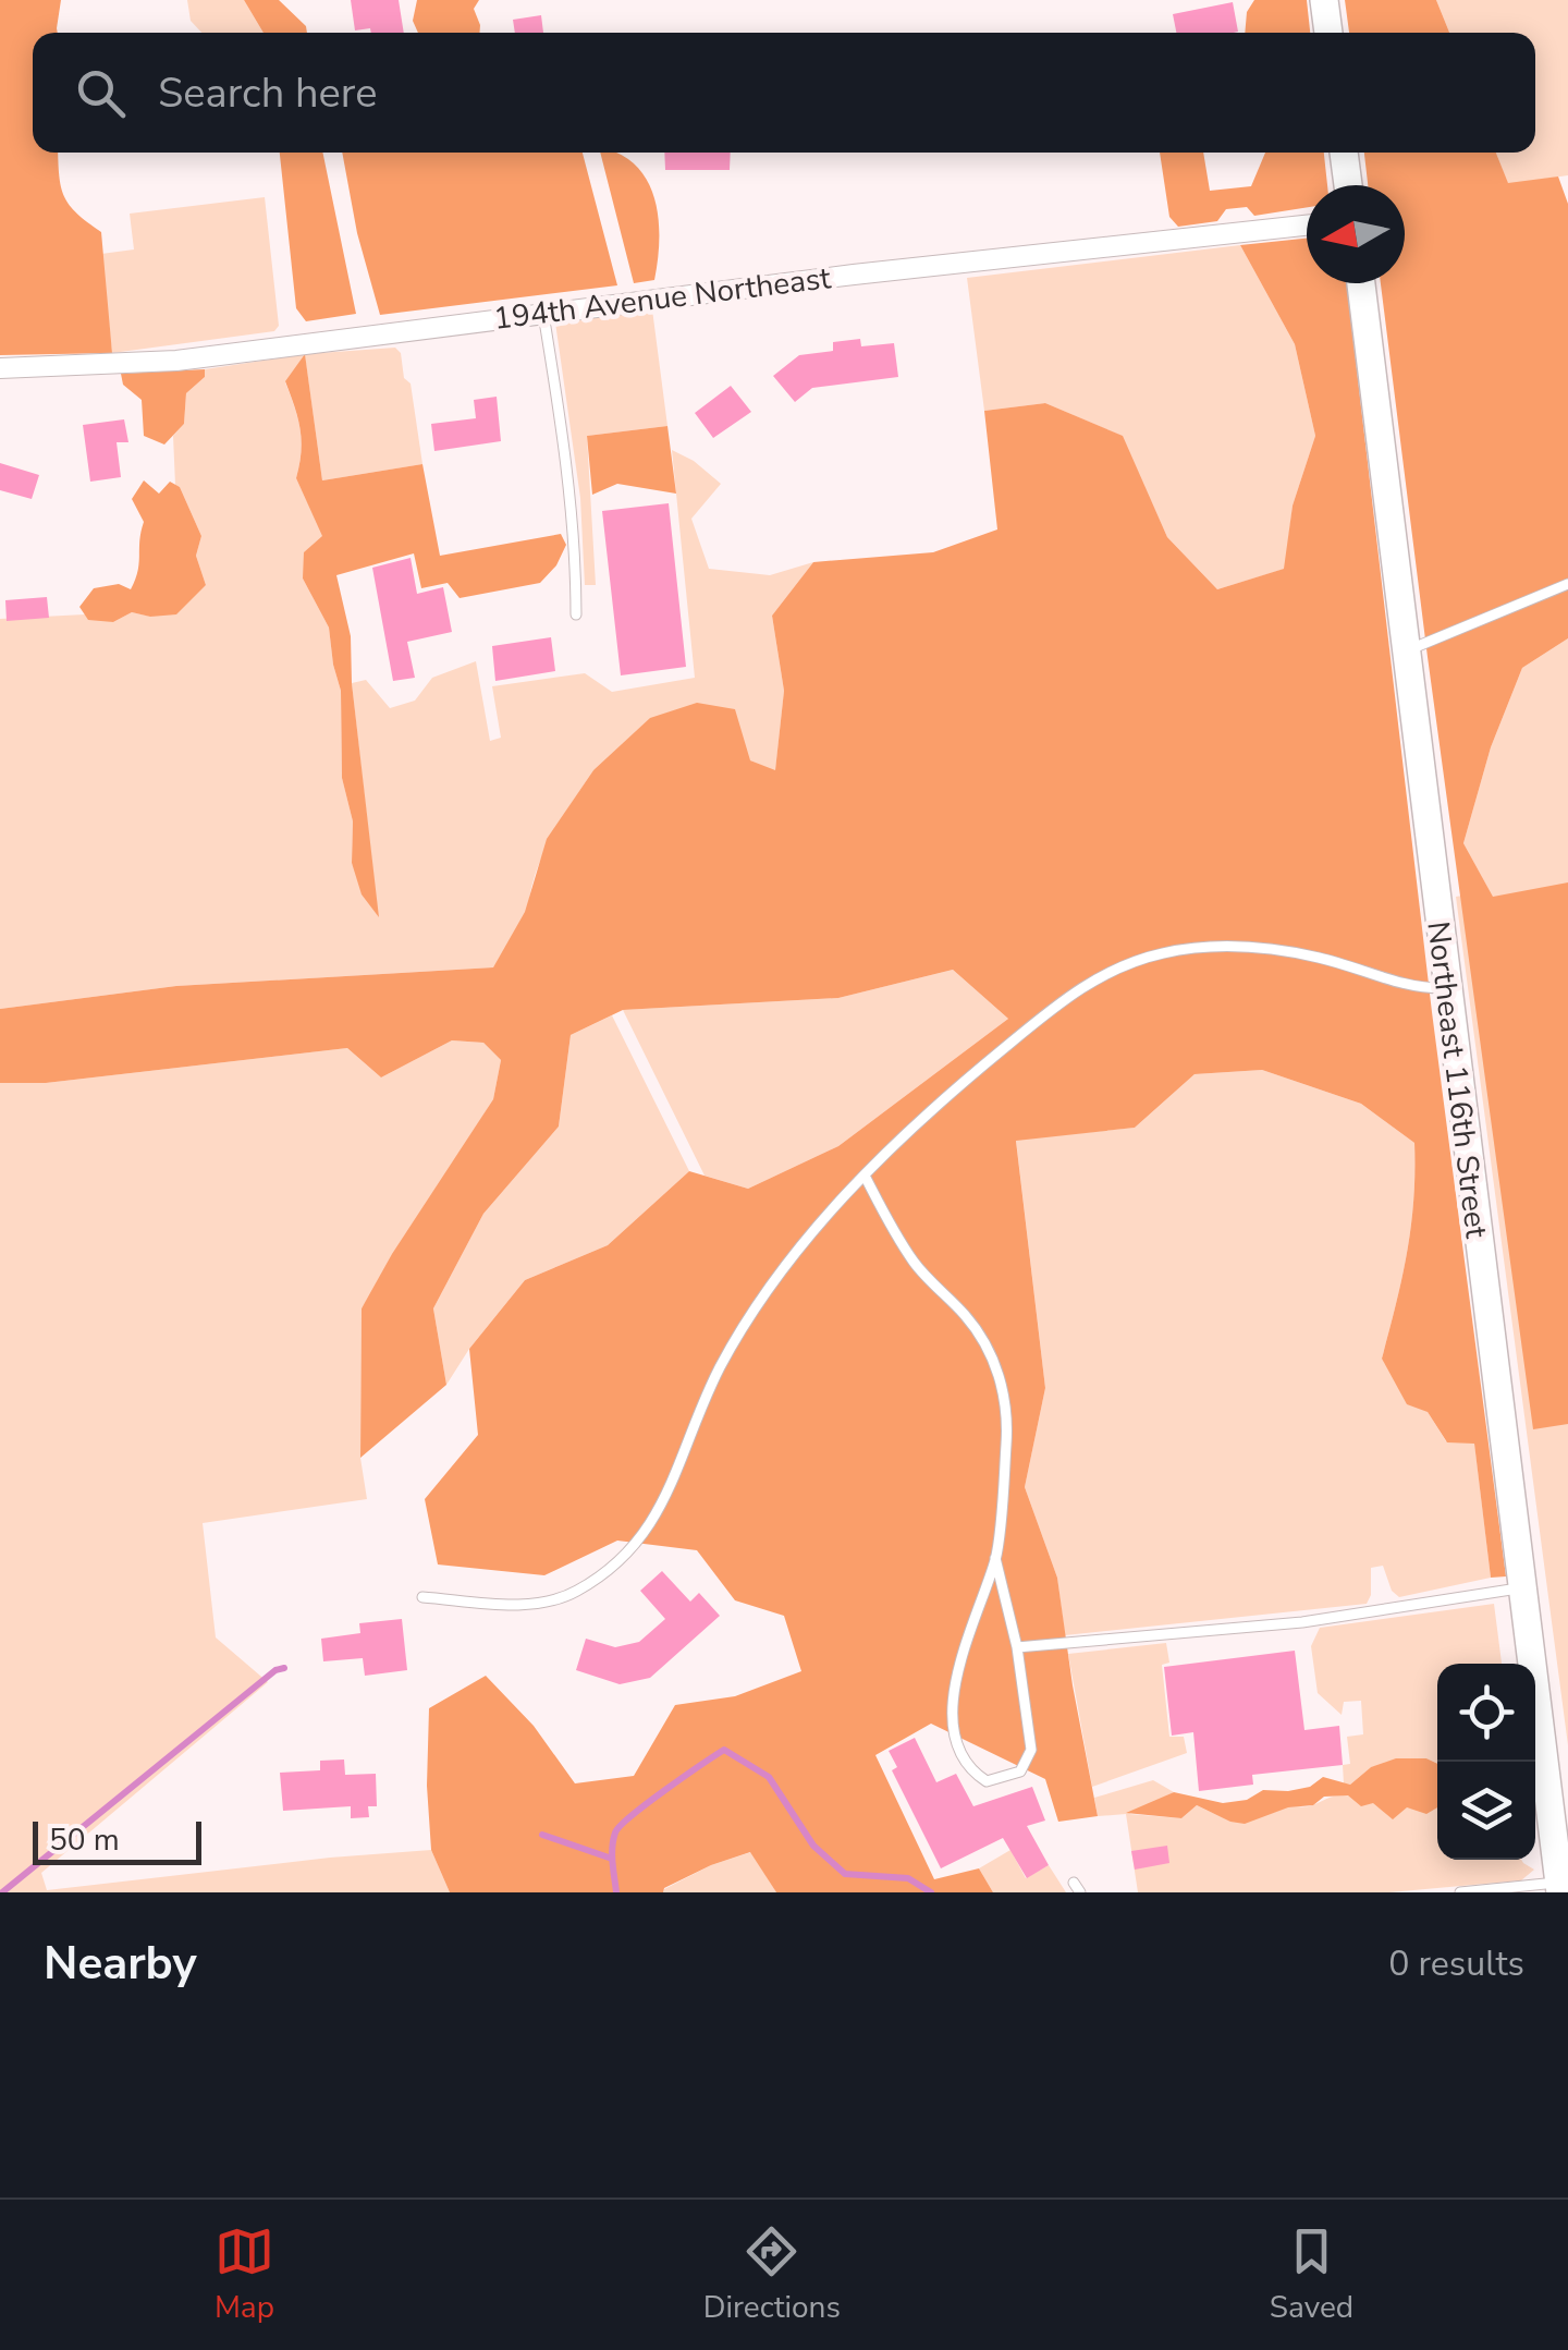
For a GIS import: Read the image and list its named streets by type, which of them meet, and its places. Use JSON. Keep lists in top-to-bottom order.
{
  "streets": {
    "street": ["194th Avenue Northeast", "Northeast 116th Street"]
  },
  "scale_bar": "50 m",
  "north": "left",
  "page": {
    "search": "Search here",
    "scale": "50 m",
    "heading": ["Nearby", "0 results"],
    "nav": ["Map", "Directions", "Saved"]
  }
}
